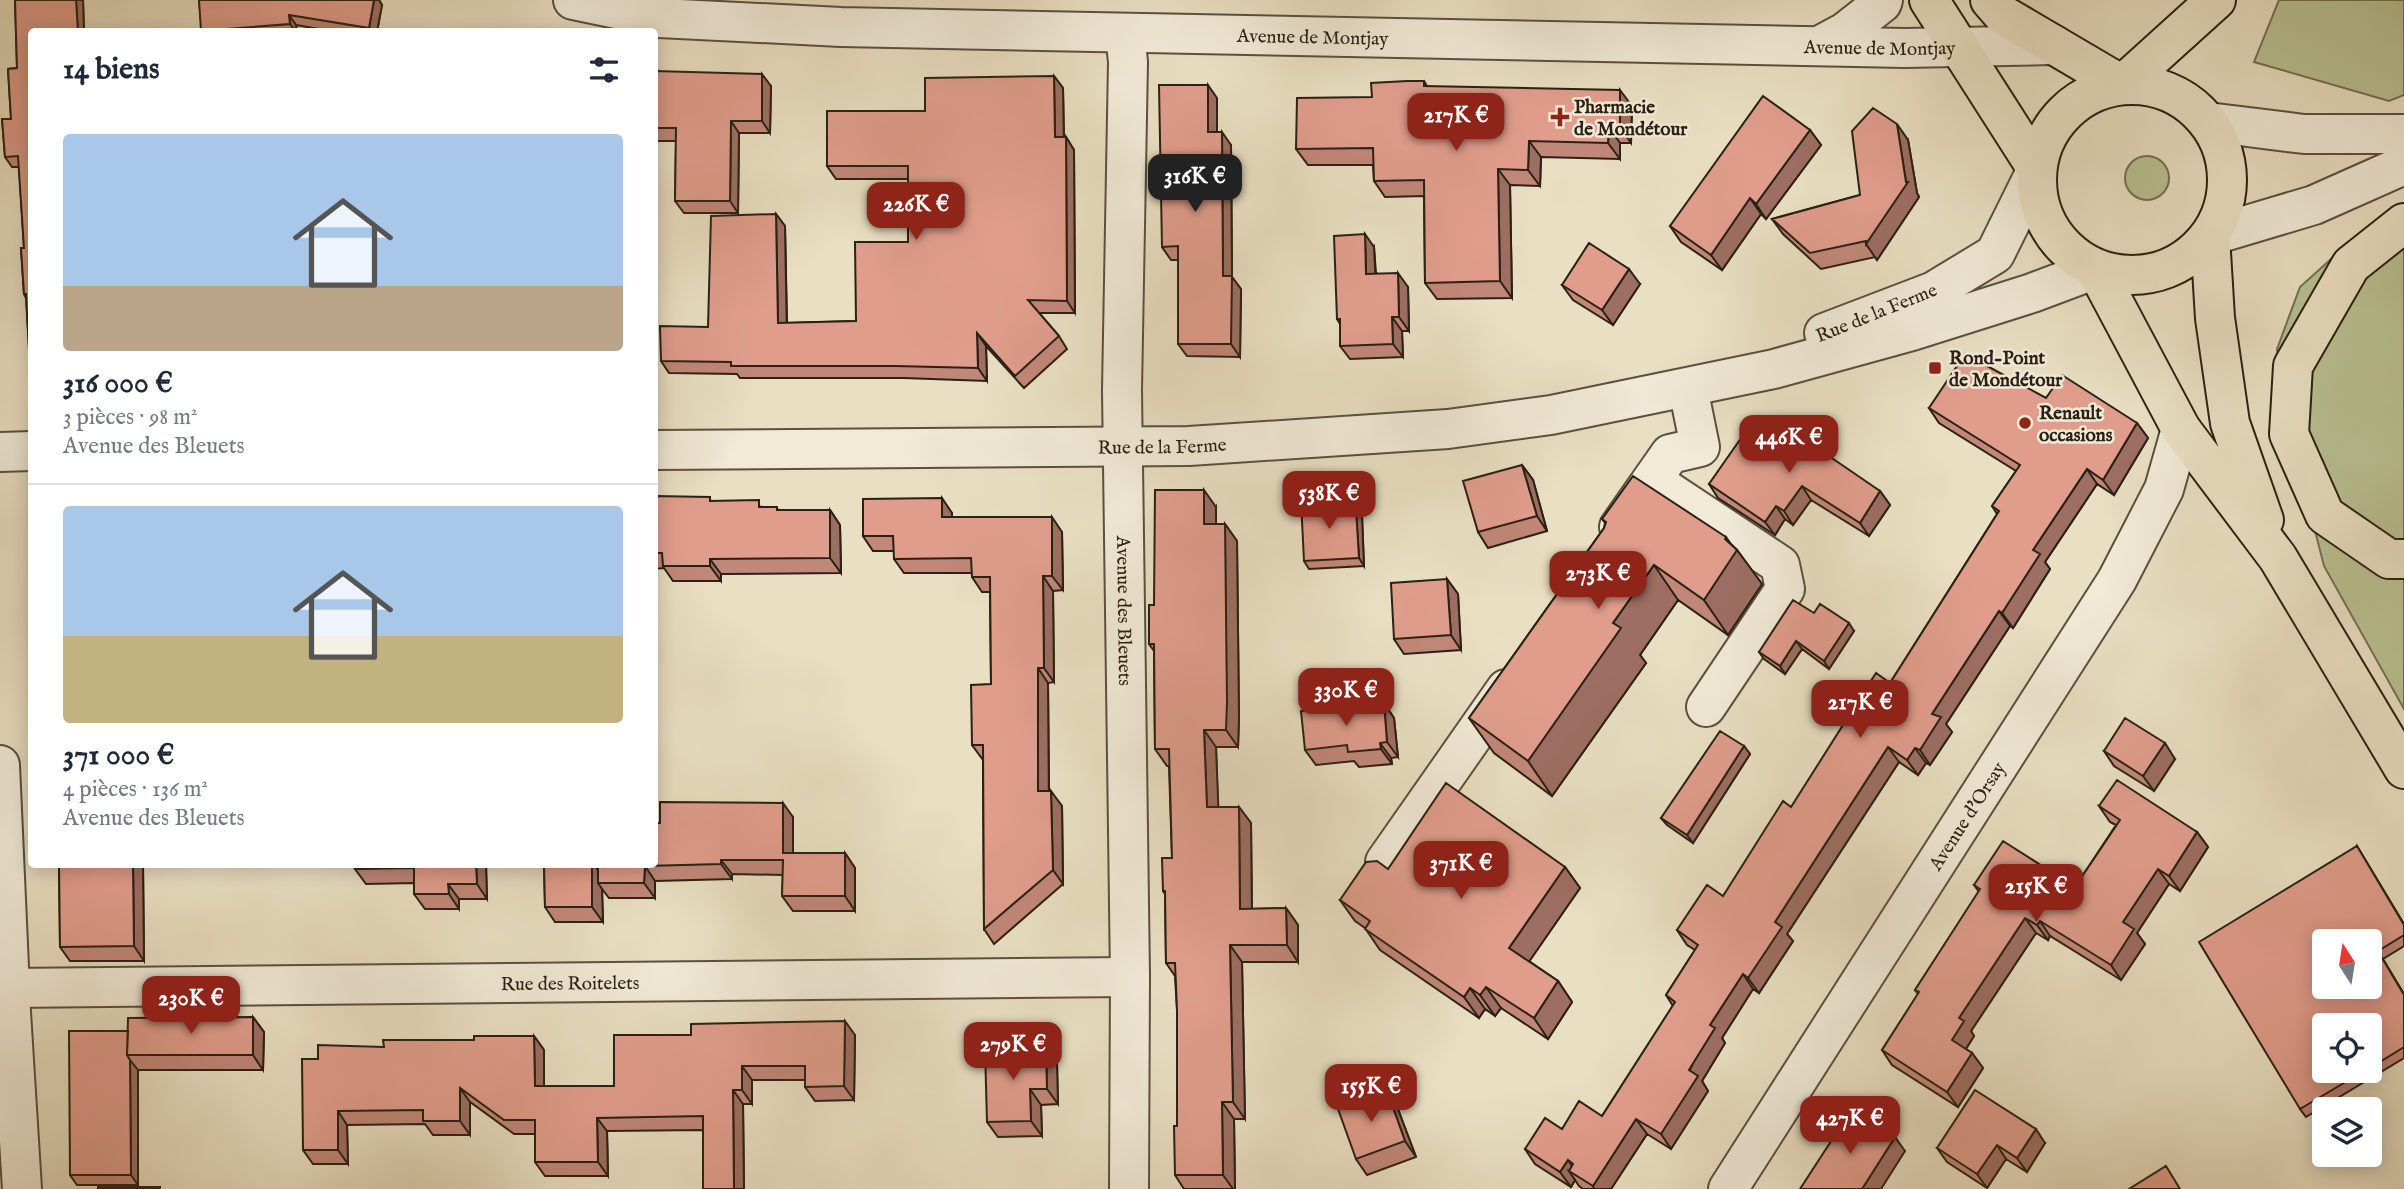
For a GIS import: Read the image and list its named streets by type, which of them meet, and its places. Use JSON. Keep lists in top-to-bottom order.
{
  "streets": {
    "main road": ["Rue de la Ferme"],
    "street": [
      "Avenue de Montjay",
      "Avenue des Bleuets",
      "Avenue d'Orsay",
      "Rue des Roitelets"
    ]
  },
  "crossings": [
    ["Avenue de Montjay", "Avenue des Bleuets"],
    ["Rue de la Ferme", "Avenue des Bleuets"],
    ["Avenue des Bleuets", "Rue des Roitelets"]
  ],
  "places": {
    "health": ["Pharmacie de Mondétour"],
    "transit": ["Rond-Point de Mondétour"],
    "other": ["Renault occasions"]
  },
  "north": "top",
  "page": {
    "heading": "14 biens",
    "price": [
      "217K €",
      "316K €",
      "226K €",
      "446K €",
      "538K €",
      "273K €",
      "330K €",
      "217K €",
      "371K €",
      "215K €",
      "230K €",
      "279K €",
      "155K €",
      "427K €"
    ],
    "list": [
      {
        "name": "316 000 €",
        "note": "3 pièces · 98 m² · Avenue des Bleuets"
      },
      {
        "name": "371 000 €",
        "note": "4 pièces · 136 m² · Avenue des Bleuets"
      }
    ]
  }
}
